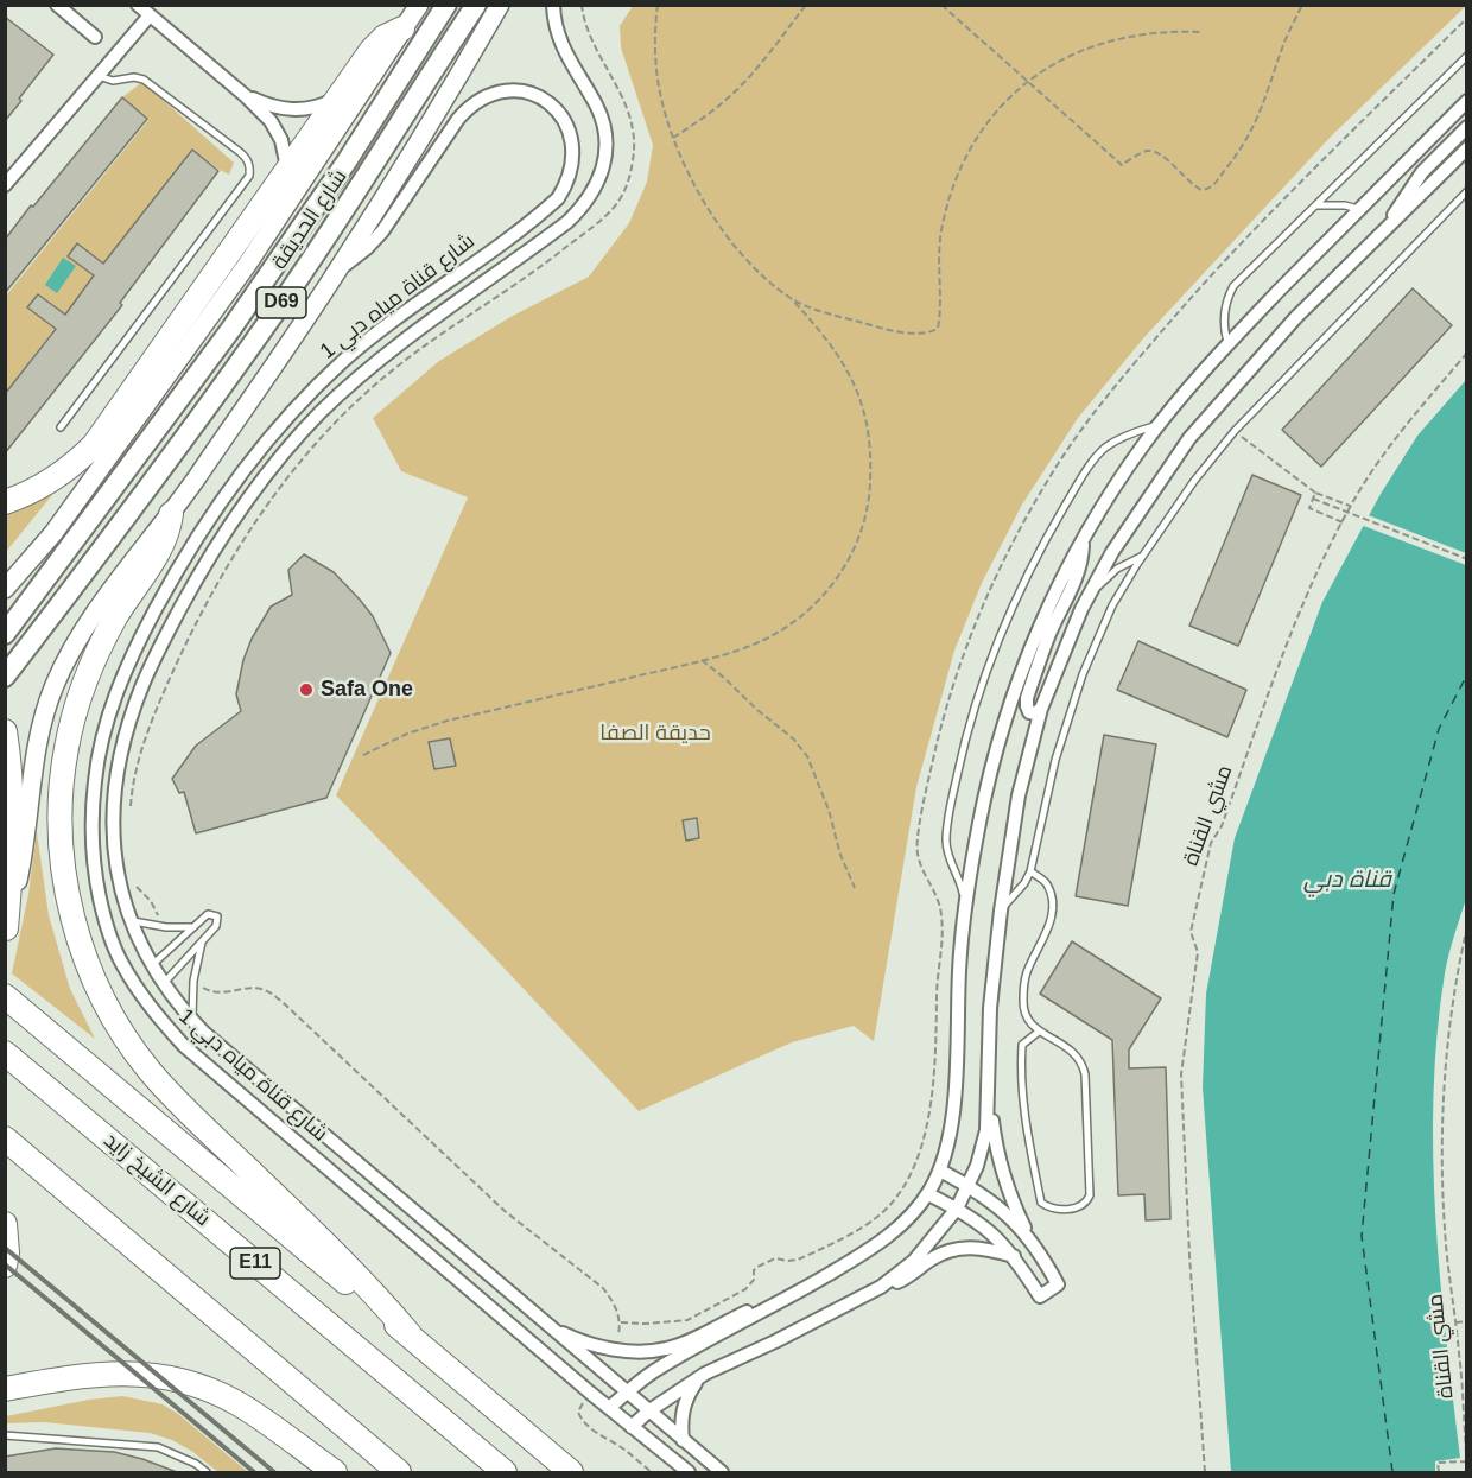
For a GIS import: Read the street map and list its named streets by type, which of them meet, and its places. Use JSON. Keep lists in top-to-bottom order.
{
  "streets": {
    "highway": ["شارع الشيخ زايد", "E11"],
    "main road": ["شارع الحديقة", "D69"],
    "street": ["شارع قناة مياه دبي 1"],
    "path": ["مشي القناة"]
  },
  "water": ["قناة دبي"],
  "parks": ["حديقة الصفا"],
  "places": ["Safa One"]
}
